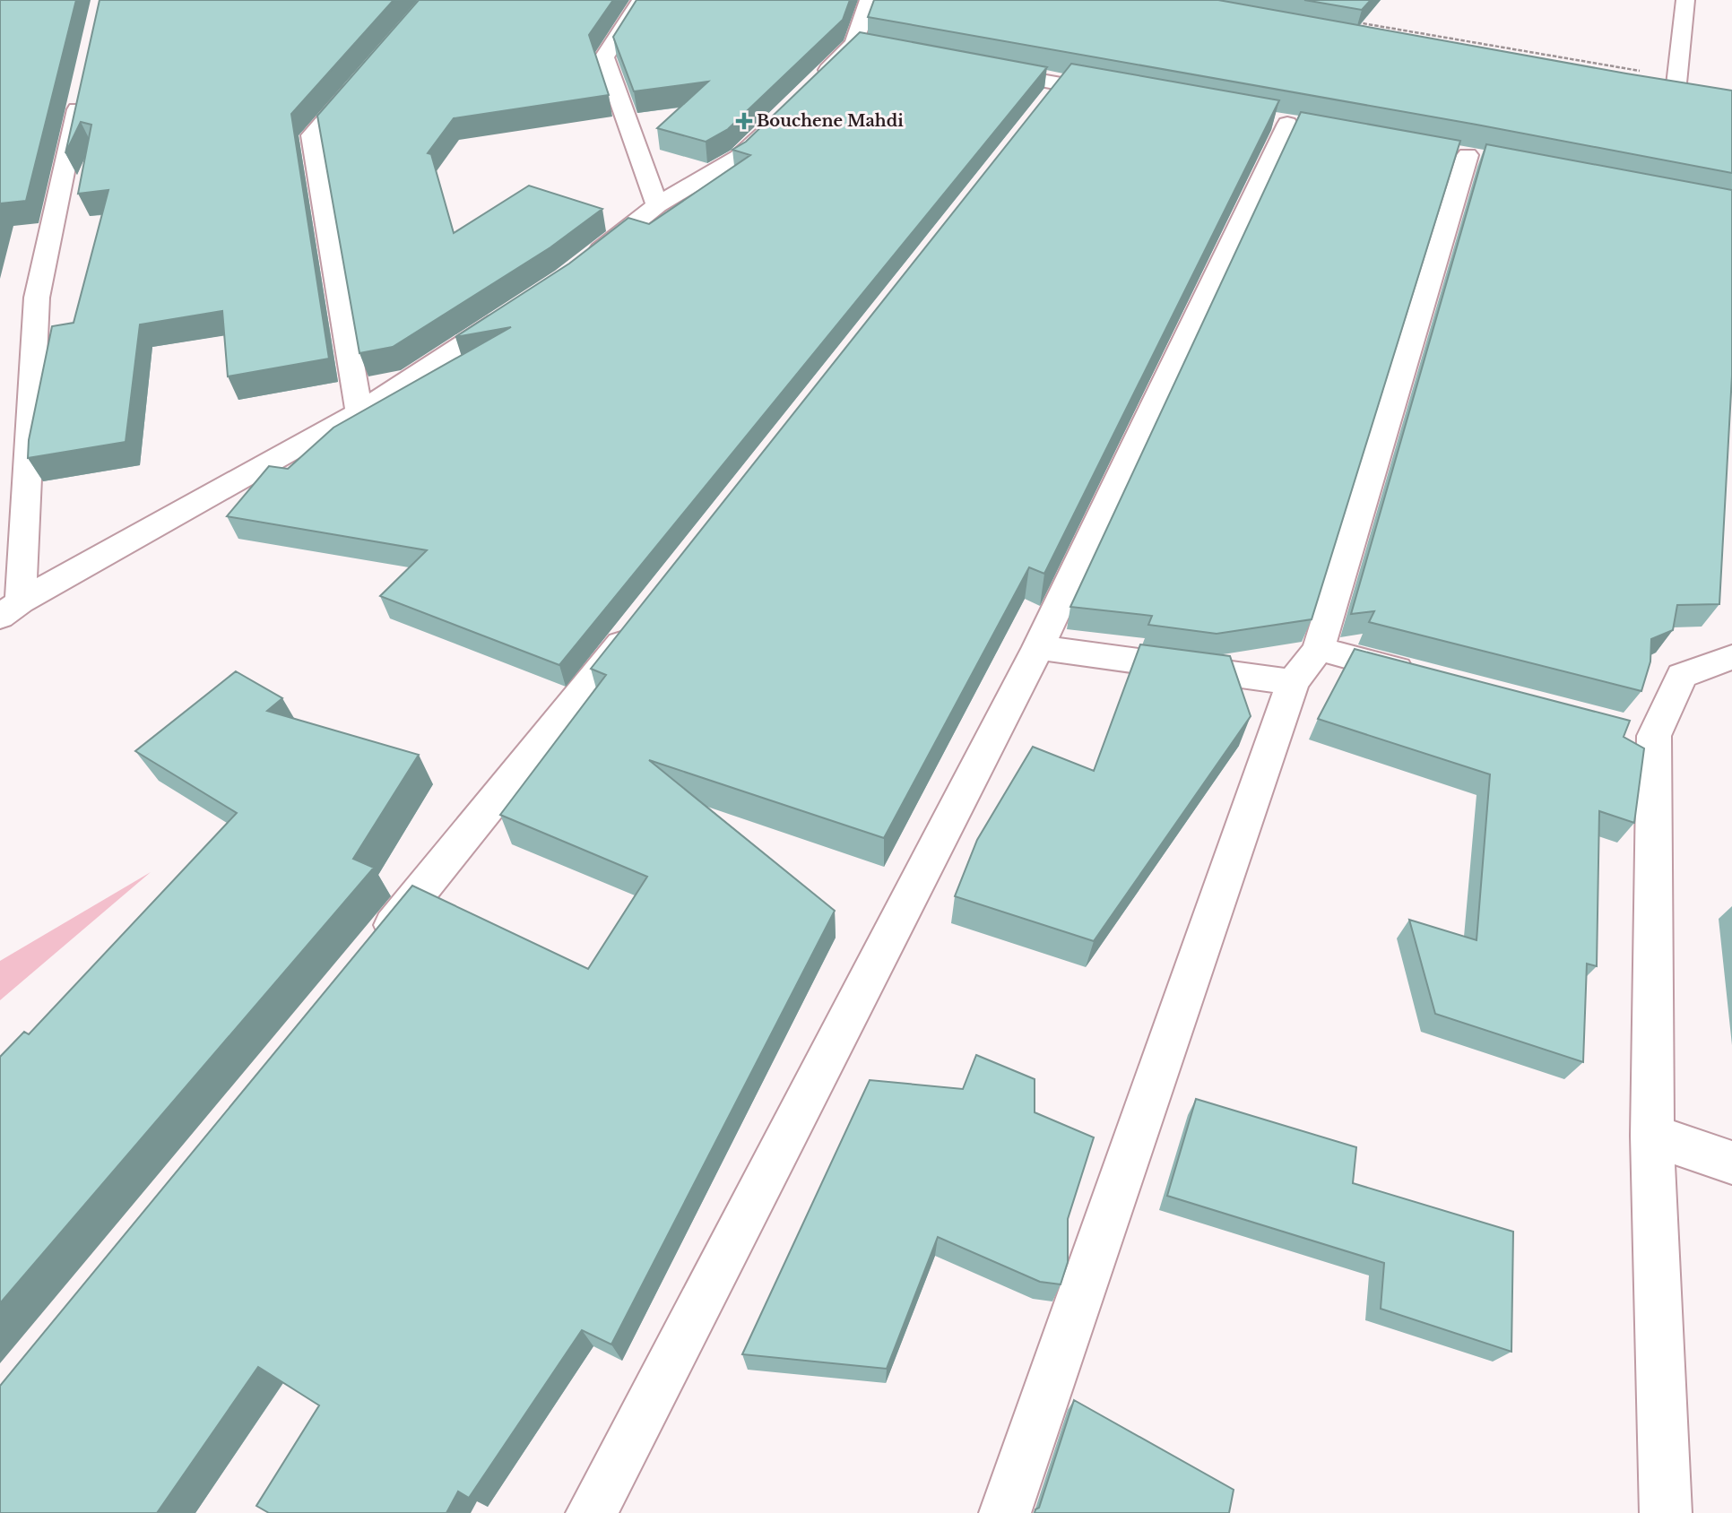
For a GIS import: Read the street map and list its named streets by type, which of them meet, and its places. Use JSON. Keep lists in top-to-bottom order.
{
  "places": {
    "health": ["Bouchene Mahdi"]
  }
}
